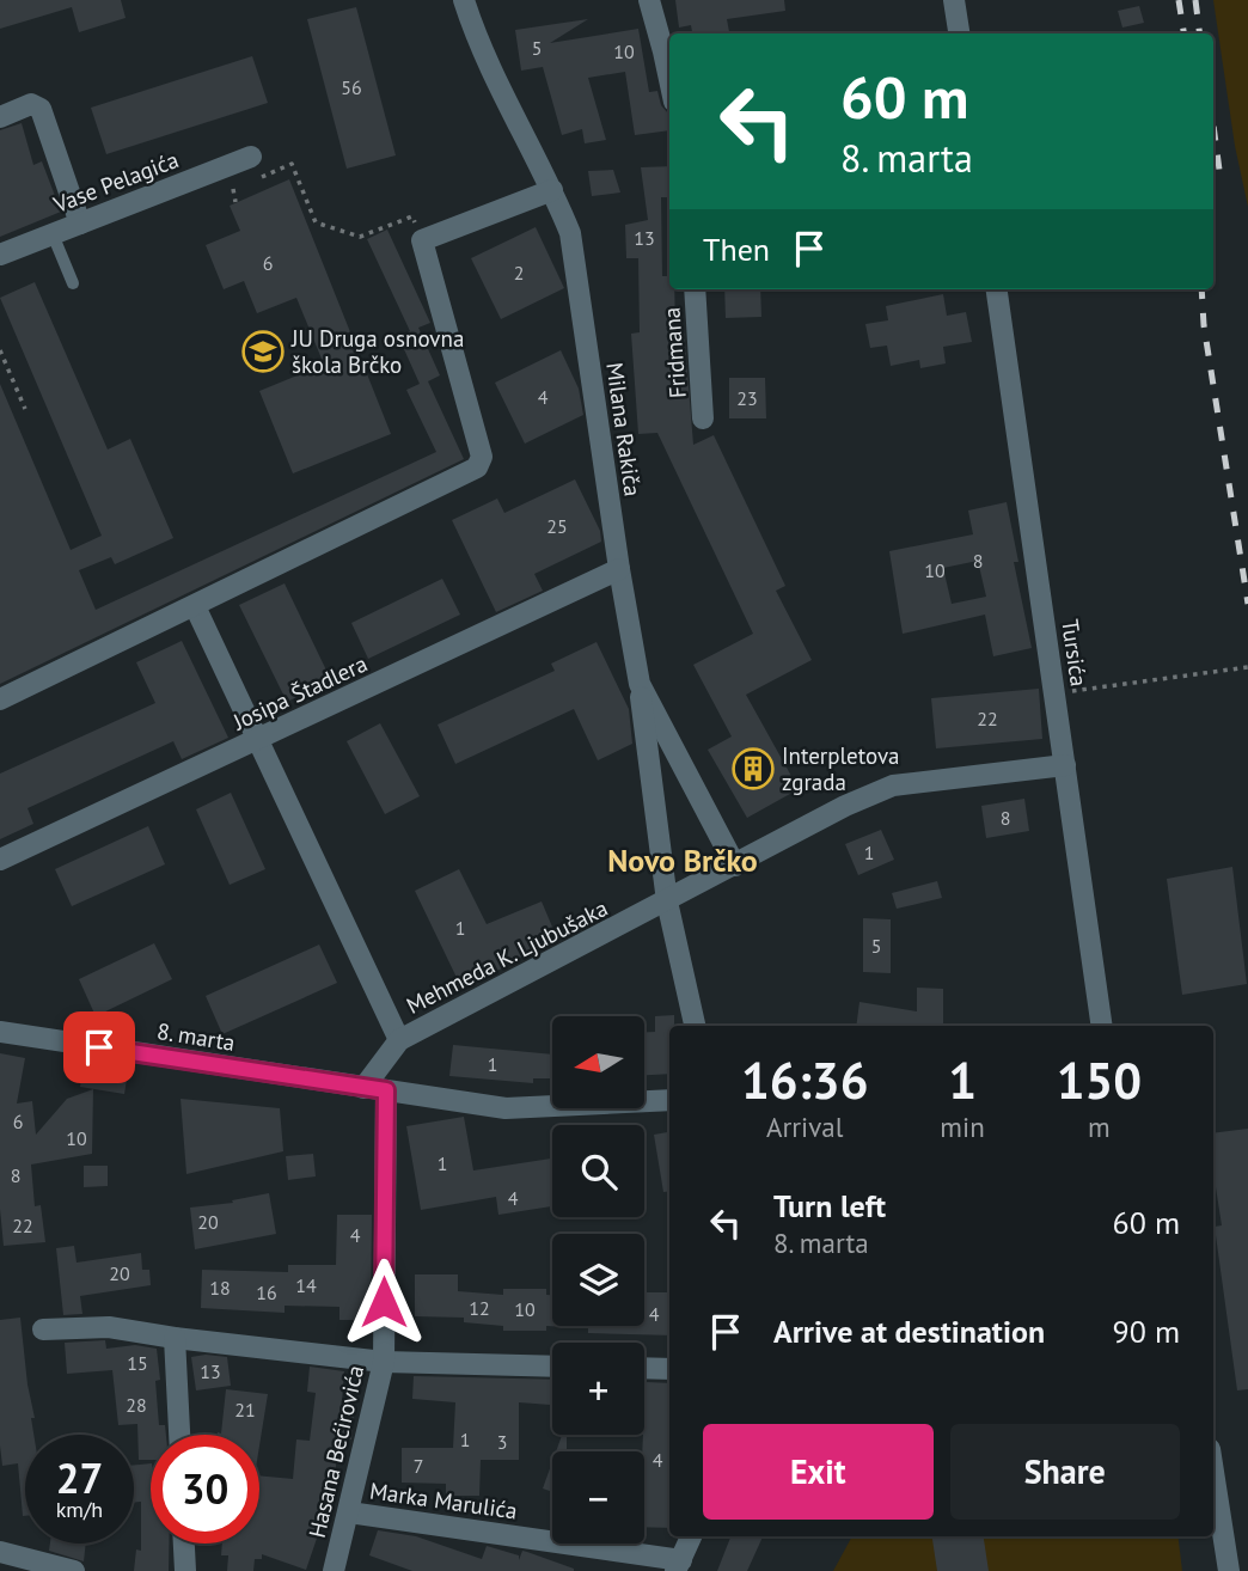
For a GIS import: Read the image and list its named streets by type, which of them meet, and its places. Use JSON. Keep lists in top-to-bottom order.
{
  "streets": {
    "street": [
      "Vase Pelagića",
      "Fridmana",
      "Milana Rakiča",
      "Tursića",
      "Josipa Štadlera",
      "Mehmeda K. Ljubušaka",
      "8. marta",
      "Hasana Bećirovića",
      "Marka Marulića"
    ]
  },
  "crossings": [
    ["Milana Rakiča", "Josipa Štadlera"],
    ["Milana Rakiča", "Mehmeda K. Ljubušaka"],
    ["Tursića", "Mehmeda K. Ljubušaka"],
    ["Mehmeda K. Ljubušaka", "8. marta"],
    ["8. marta", "Hasana Bećirovića"],
    ["Hasana Bećirovića", "Marka Marulića"]
  ],
  "districts": ["Novo Brčko"],
  "places": {
    "school or university": ["JU Druga osnovna škola Brčko"],
    "building": ["Interpletova zgrada"]
  },
  "house_numbers": [
    "5",
    "10",
    "56",
    "13",
    "6",
    "2",
    "4",
    "23",
    "25",
    "8",
    "10",
    "22",
    "8",
    "1",
    "1",
    "5",
    "1",
    "6",
    "10",
    "1",
    "8",
    "4",
    "20",
    "22",
    "4",
    "20",
    "14",
    "18",
    "16",
    "12",
    "10",
    "4",
    "15",
    "13",
    "28",
    "21",
    "1",
    "3",
    "4",
    "7"
  ],
  "north": "left",
  "page": {
    "turn": ["60 m", "8. marta"],
    "then": "Then",
    "map_buttons": ["+", "−"],
    "eta": [
      "16:36",
      "Arrival",
      "1",
      "min",
      "150",
      "m"
    ],
    "list": [
      {
        "name": "Turn left",
        "note": "8. marta",
        "value": "60 m"
      },
      {
        "name": "Arrive at destination",
        "value": "90 m"
      }
    ],
    "buttons": ["Exit", "Share"],
    "speed": "27 km/h",
    "limit": "30"
  }
}
